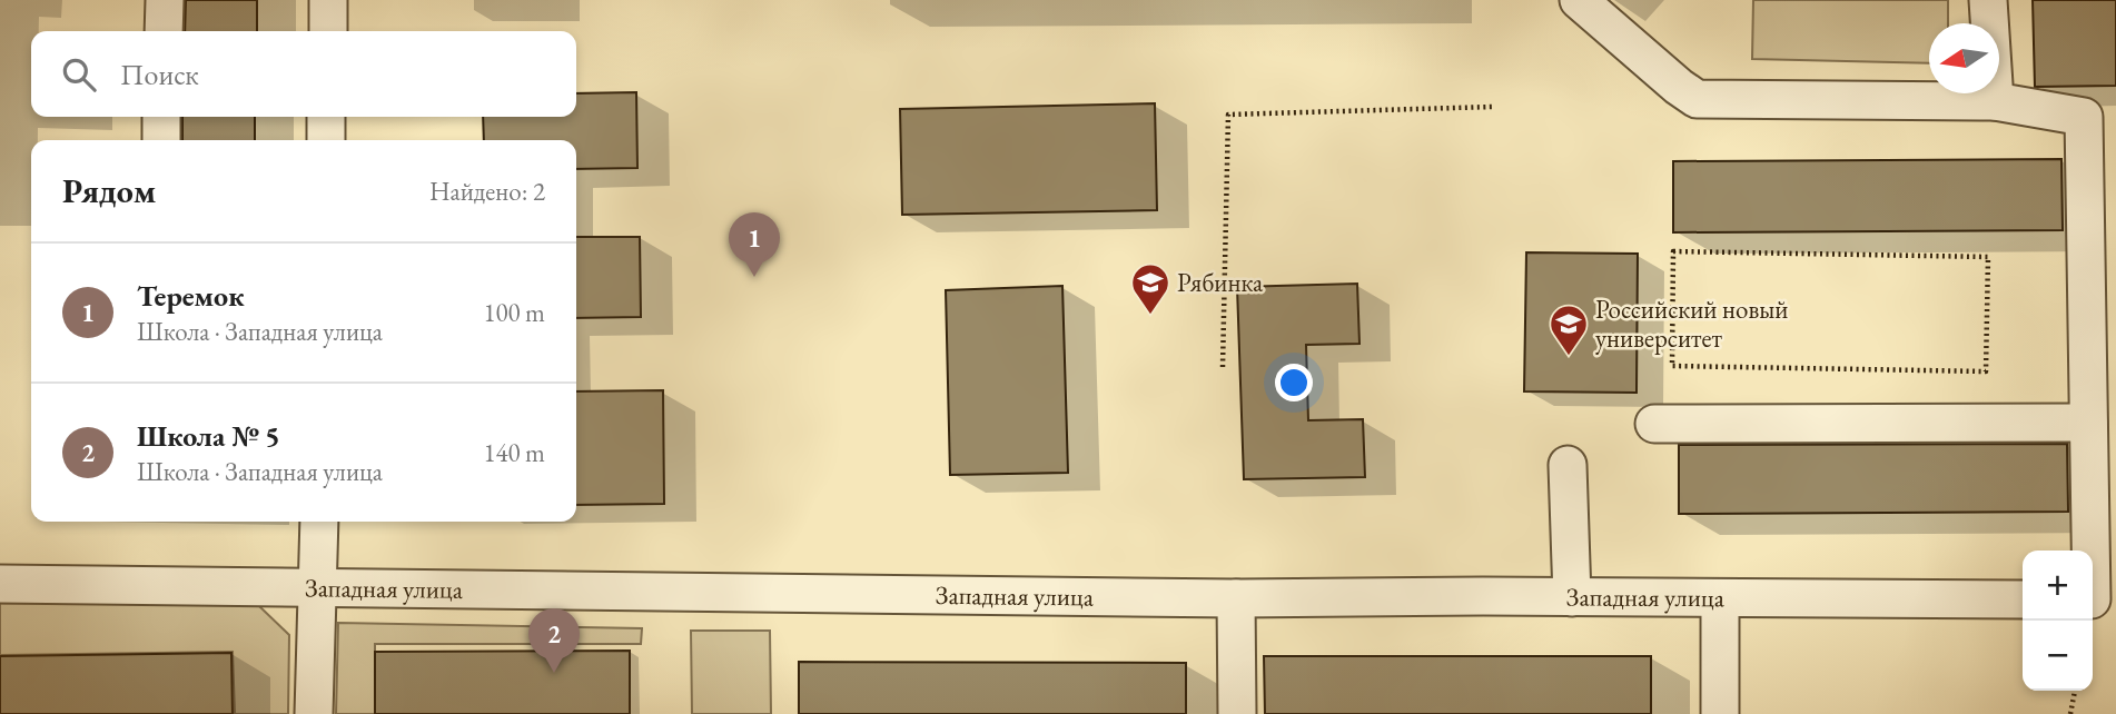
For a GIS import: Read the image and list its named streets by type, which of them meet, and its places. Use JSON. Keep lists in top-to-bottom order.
{
  "streets": {
    "street": ["Западная улица"]
  },
  "places": {
    "school or university": ["Рябинка", "Российский новый университет"]
  },
  "north": "left",
  "page": {
    "search": "Поиск",
    "heading": ["Рядом", "Найдено: 2"],
    "pins": ["1", "2"],
    "list": [
      {
        "mark": "1",
        "name": "Теремок",
        "note": "Школа · Западная улица",
        "value": "100 m"
      },
      {
        "mark": "2",
        "name": "Школа № 5",
        "note": "Школа · Западная улица",
        "value": "140 m"
      }
    ],
    "map_buttons": ["+", "−"]
  }
}
